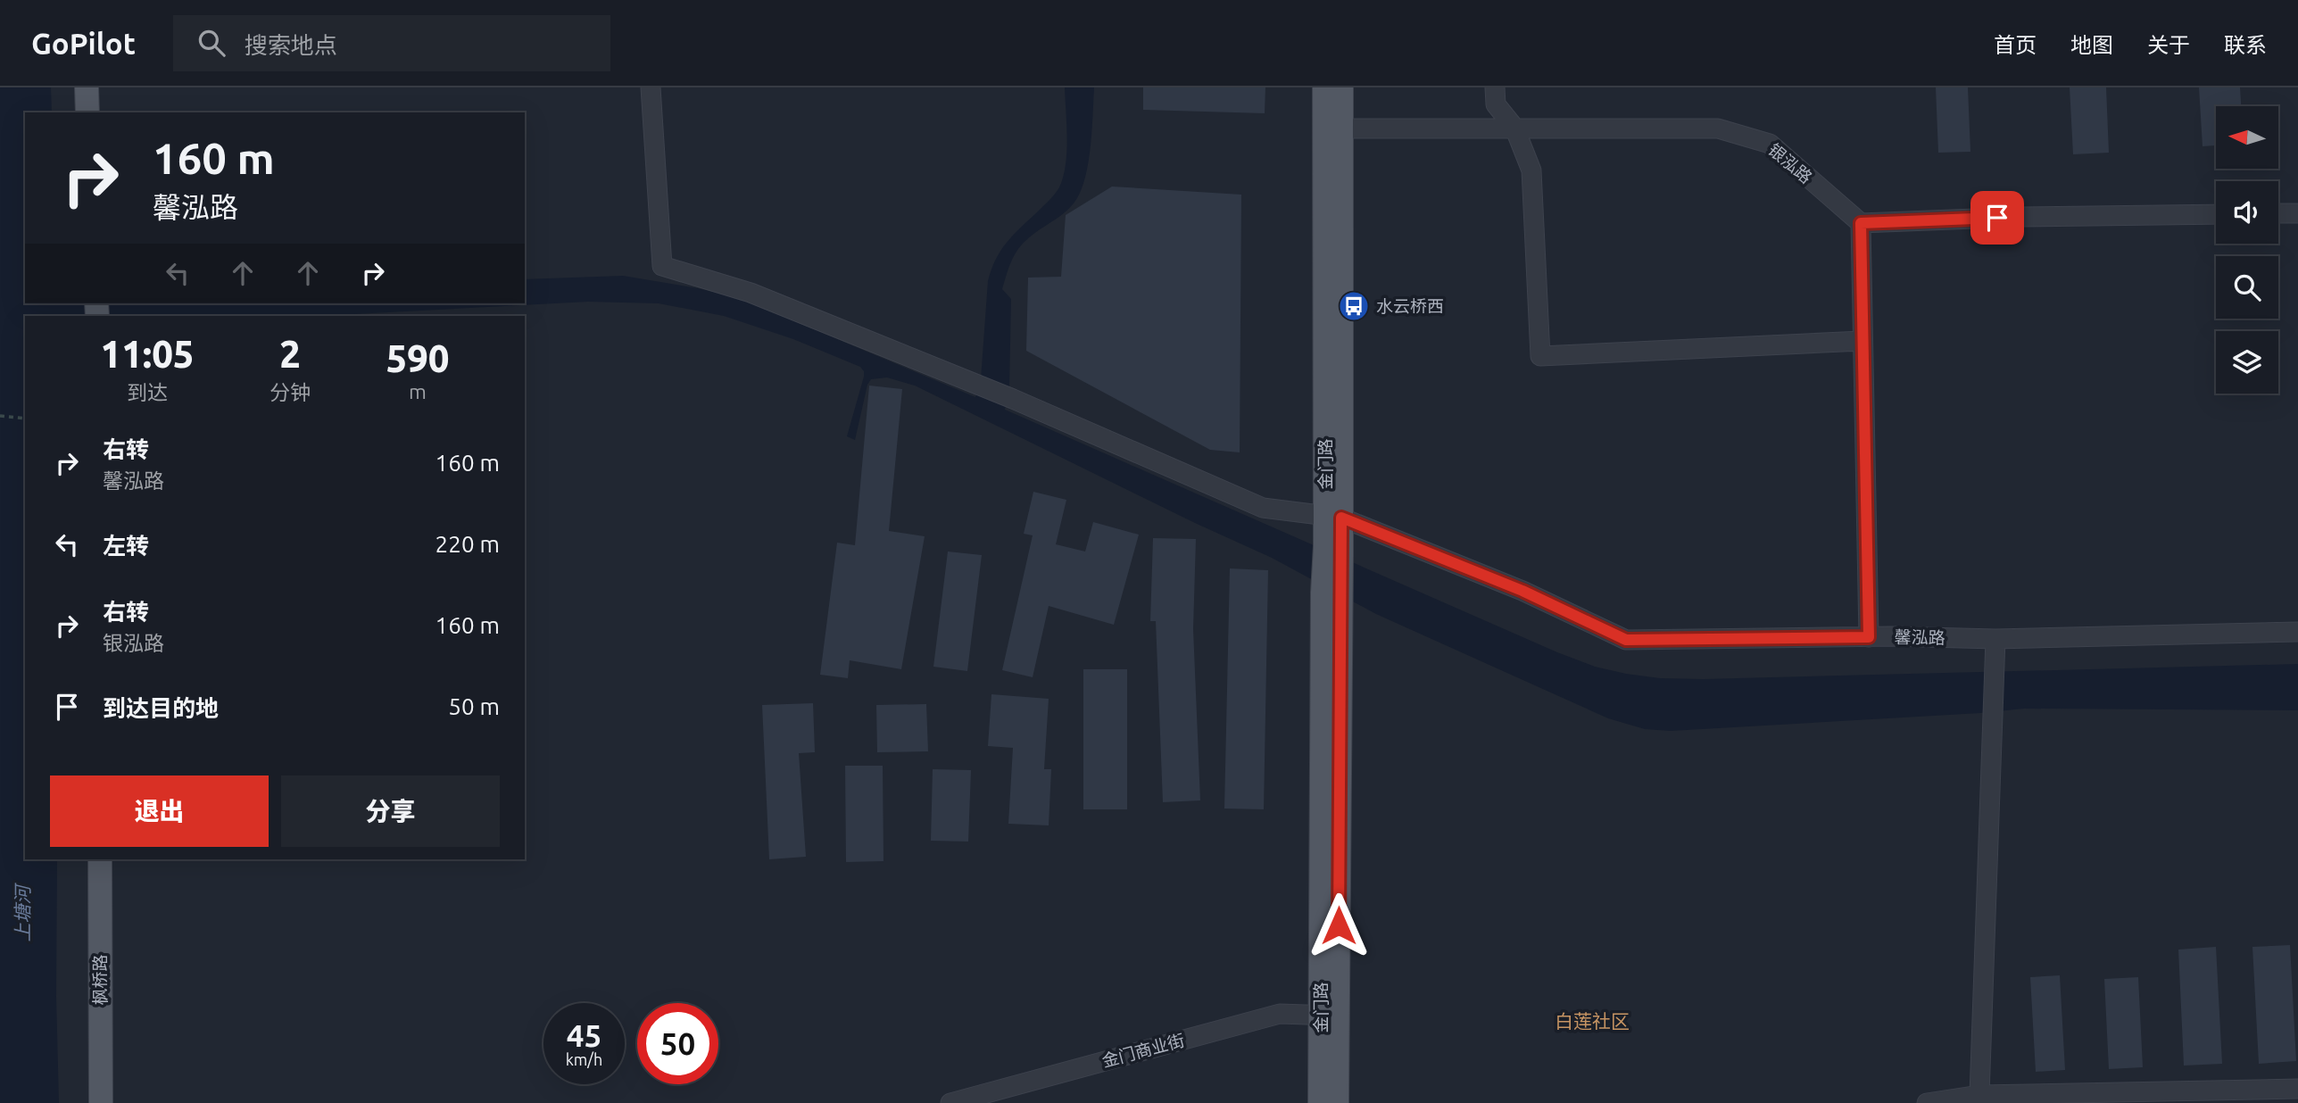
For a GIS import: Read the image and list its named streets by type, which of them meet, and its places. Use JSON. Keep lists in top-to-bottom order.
{
  "streets": {
    "main road": ["金门路", "枫桥路"],
    "street": ["银泓路", "馨泓路", "金门商业街"]
  },
  "crossings": [
    ["银泓路", "金门路"],
    ["金门路", "馨泓路"],
    ["金门路", "金门商业街"]
  ],
  "districts": ["白莲社区"],
  "water": ["上塘河"],
  "places": {
    "bus stop": ["水云桥西"]
  },
  "north": "left",
  "page": {
    "header": "GoPilot",
    "search": "搜索地点",
    "nav": [
      "首页",
      "地图",
      "关于",
      "联系"
    ],
    "turn": ["160 m", "馨泓路"],
    "eta": [
      "11:05",
      "到达",
      "2",
      "分钟",
      "590",
      "m"
    ],
    "list": [
      {
        "name": "右转",
        "note": "馨泓路",
        "value": "160 m"
      },
      {
        "name": "左转",
        "value": "220 m"
      },
      {
        "name": "右转",
        "note": "银泓路",
        "value": "160 m"
      },
      {
        "name": "到达目的地",
        "value": "50 m"
      }
    ],
    "buttons": ["退出", "分享"],
    "speed": "45 km/h",
    "limit": "50"
  }
}
